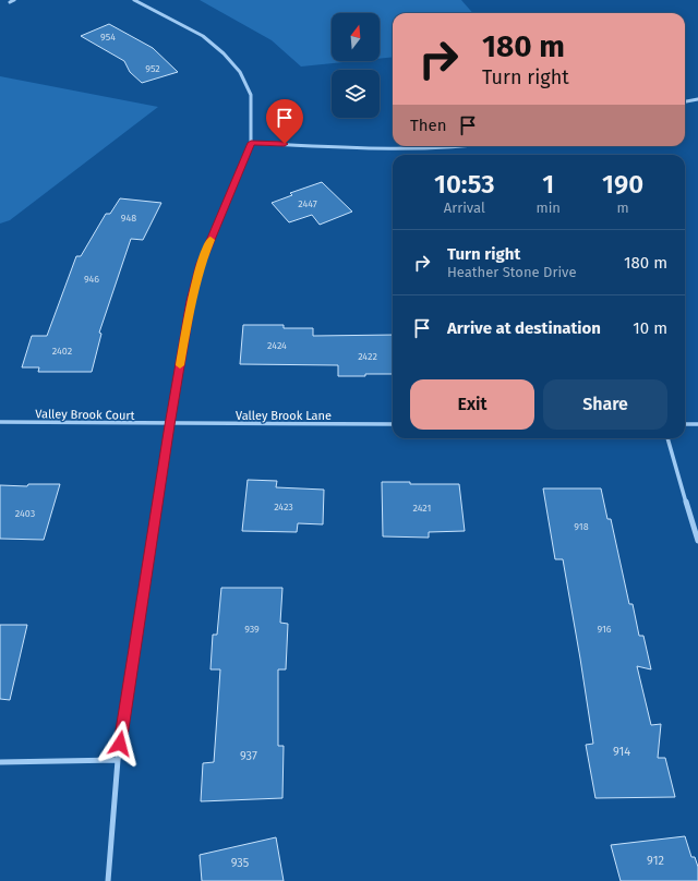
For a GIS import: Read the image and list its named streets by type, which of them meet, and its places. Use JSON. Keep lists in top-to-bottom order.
{
  "streets": {
    "street": ["Valley Brook Court", "Valley Brook Lane"]
  },
  "crossings": [
    ["Valley Brook Court", "Valley Brook Lane"]
  ],
  "house_numbers": [
    "954",
    "952",
    "2447",
    "948",
    "946",
    "2424",
    "2402",
    "2422",
    "2423",
    "2421",
    "2403",
    "918",
    "939",
    "916",
    "914",
    "937",
    "912",
    "935"
  ],
  "north": "top",
  "page": {
    "turn": ["180 m", "Turn right"],
    "then": "Then",
    "eta": [
      "10:53",
      "Arrival",
      "1",
      "min",
      "190",
      "m"
    ],
    "list": [
      {
        "name": "Turn right",
        "note": "Heather Stone Drive",
        "value": "180 m"
      },
      {
        "name": "Arrive at destination",
        "value": "10 m"
      }
    ],
    "buttons": ["Exit", "Share"]
  }
}
